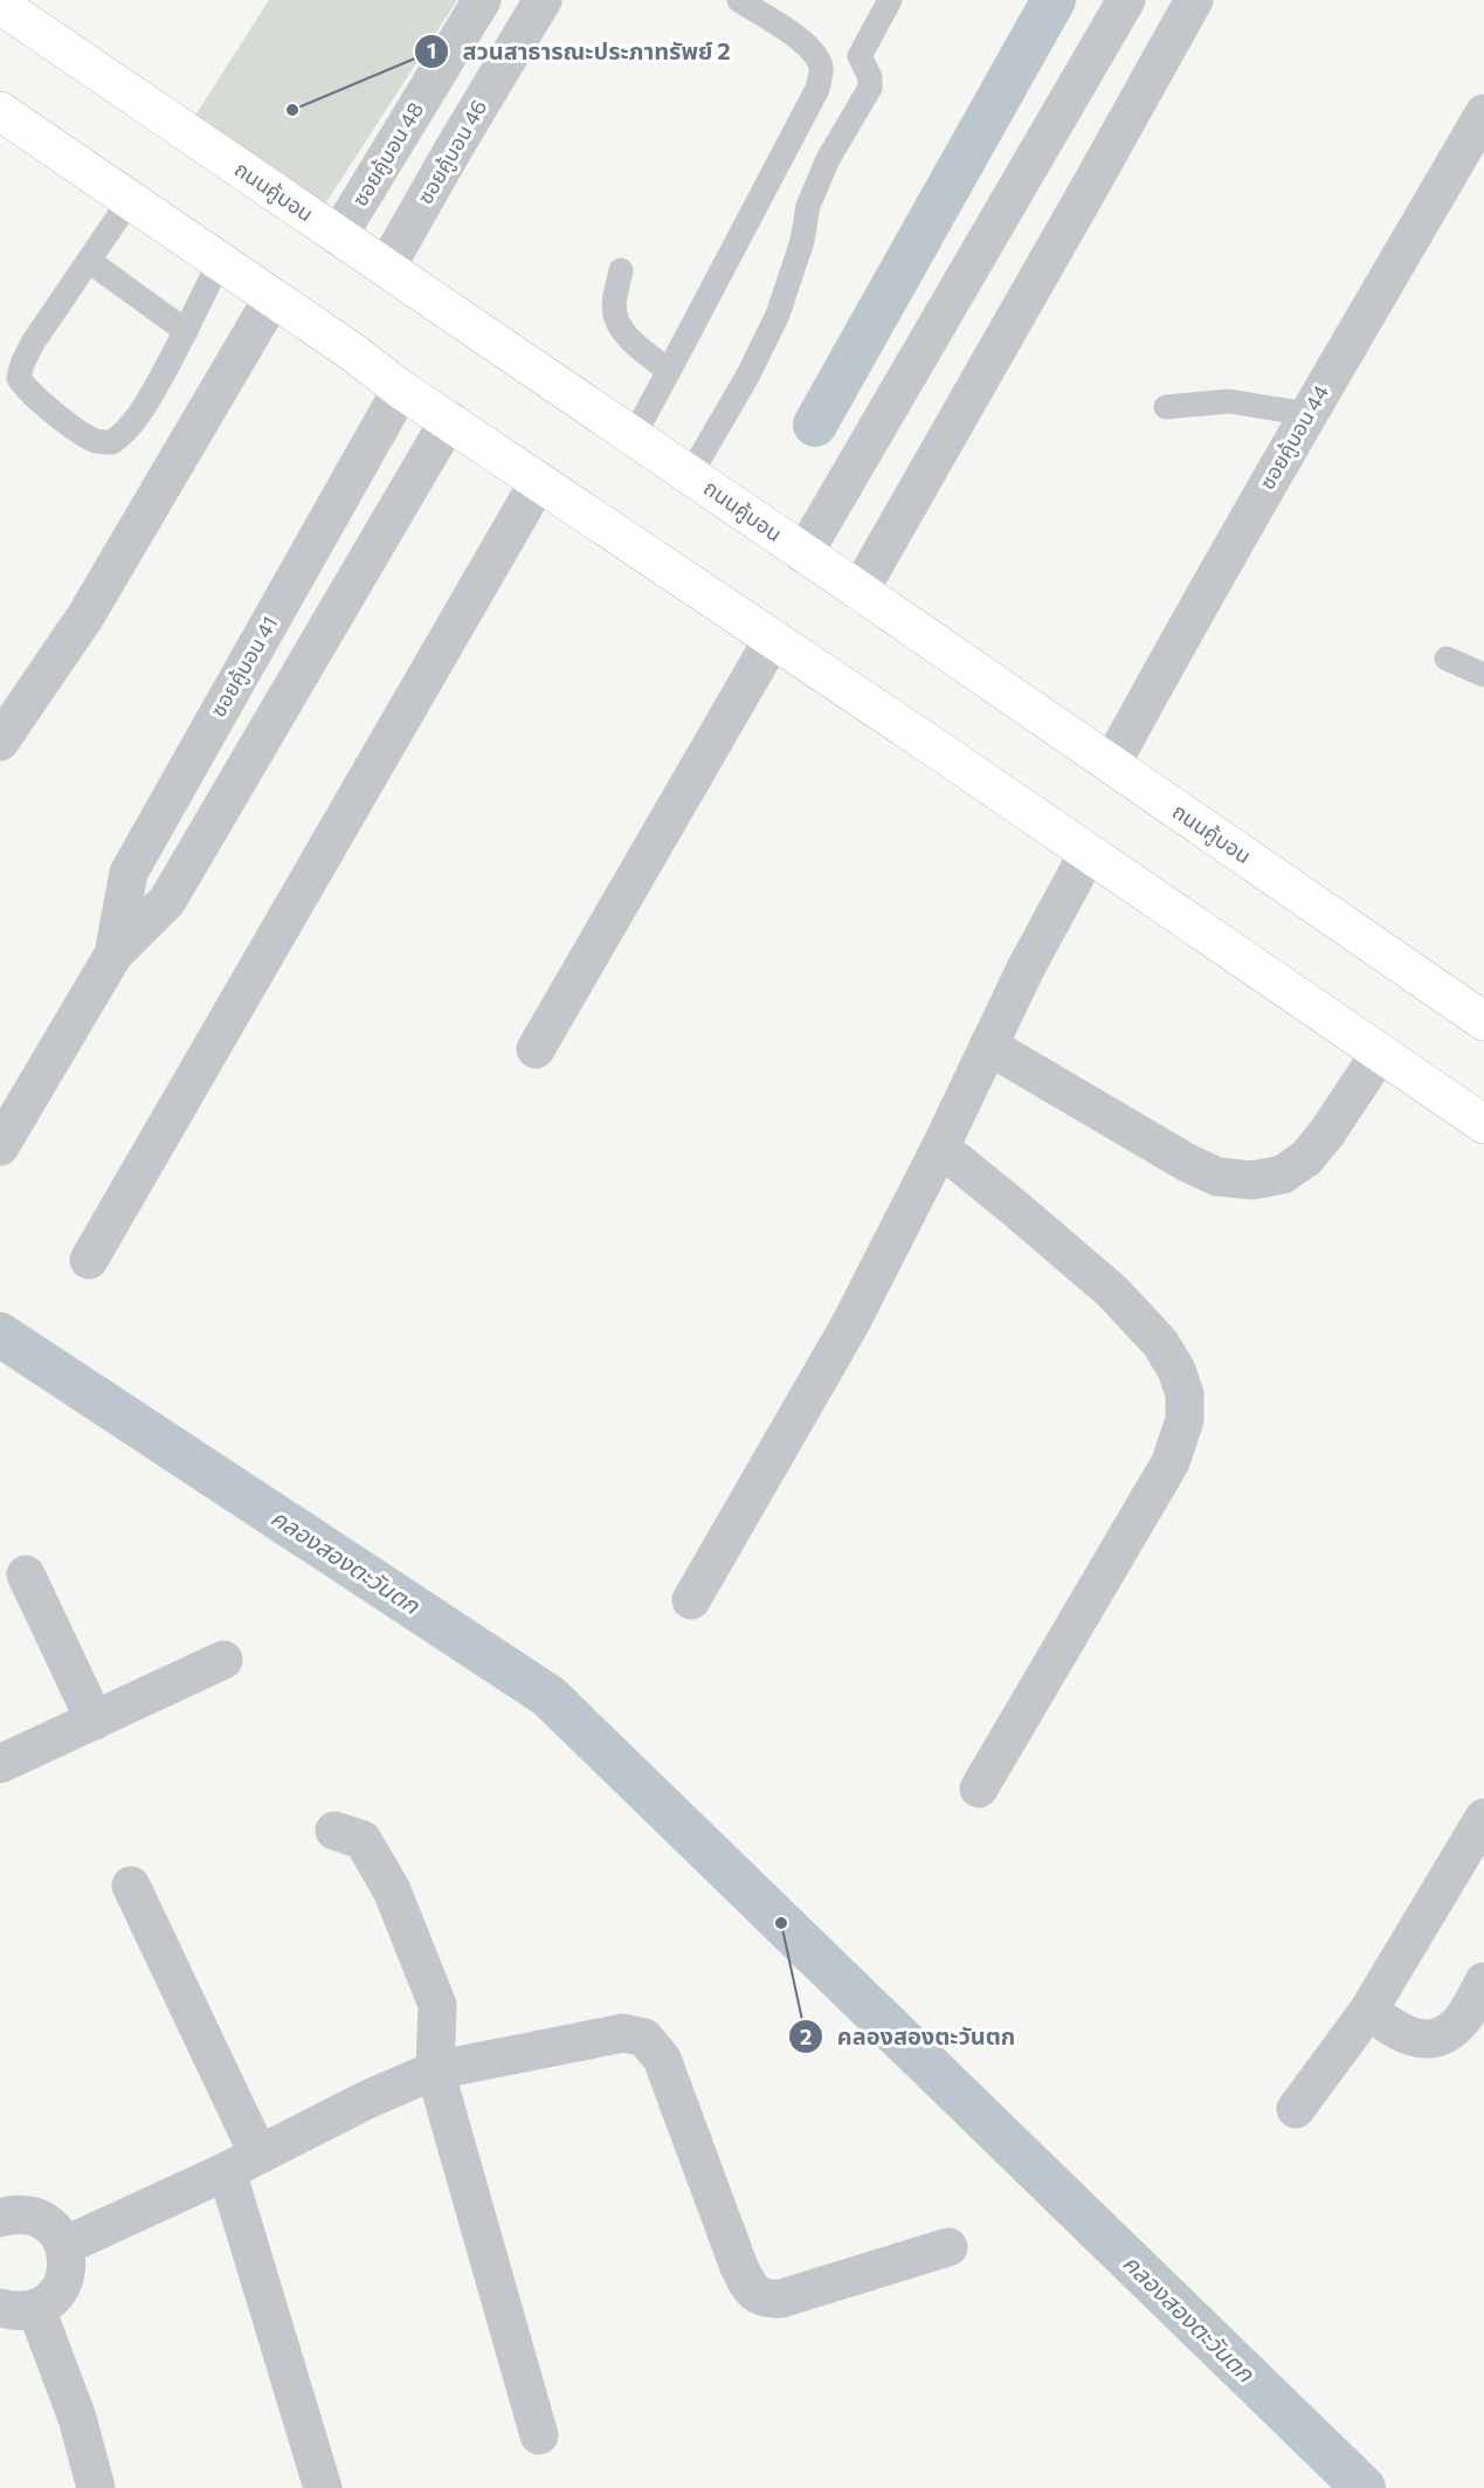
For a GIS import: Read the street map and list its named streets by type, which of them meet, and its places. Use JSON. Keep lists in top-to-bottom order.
{
  "streets": {
    "main road": ["ถนนคู้บอน"],
    "street": [
      "ซอยคู้บอน 46",
      "ซอยคู้บอน 48",
      "ซอยคู้บอน 44",
      "ซอยคู้บอน 41"
    ]
  },
  "crossings": [
    ["ซอยคู้บอน 46", "ถนนคู้บอน"],
    ["ซอยคู้บอน 48", "ถนนคู้บอน"],
    ["ถนนคู้บอน", "ซอยคู้บอน 44"]
  ],
  "water": ["คลองสองตะวันตก"],
  "places": ["สวนสาธารณะประภาทรัพย์ 2", "คลองสองตะวันตก"]
}
